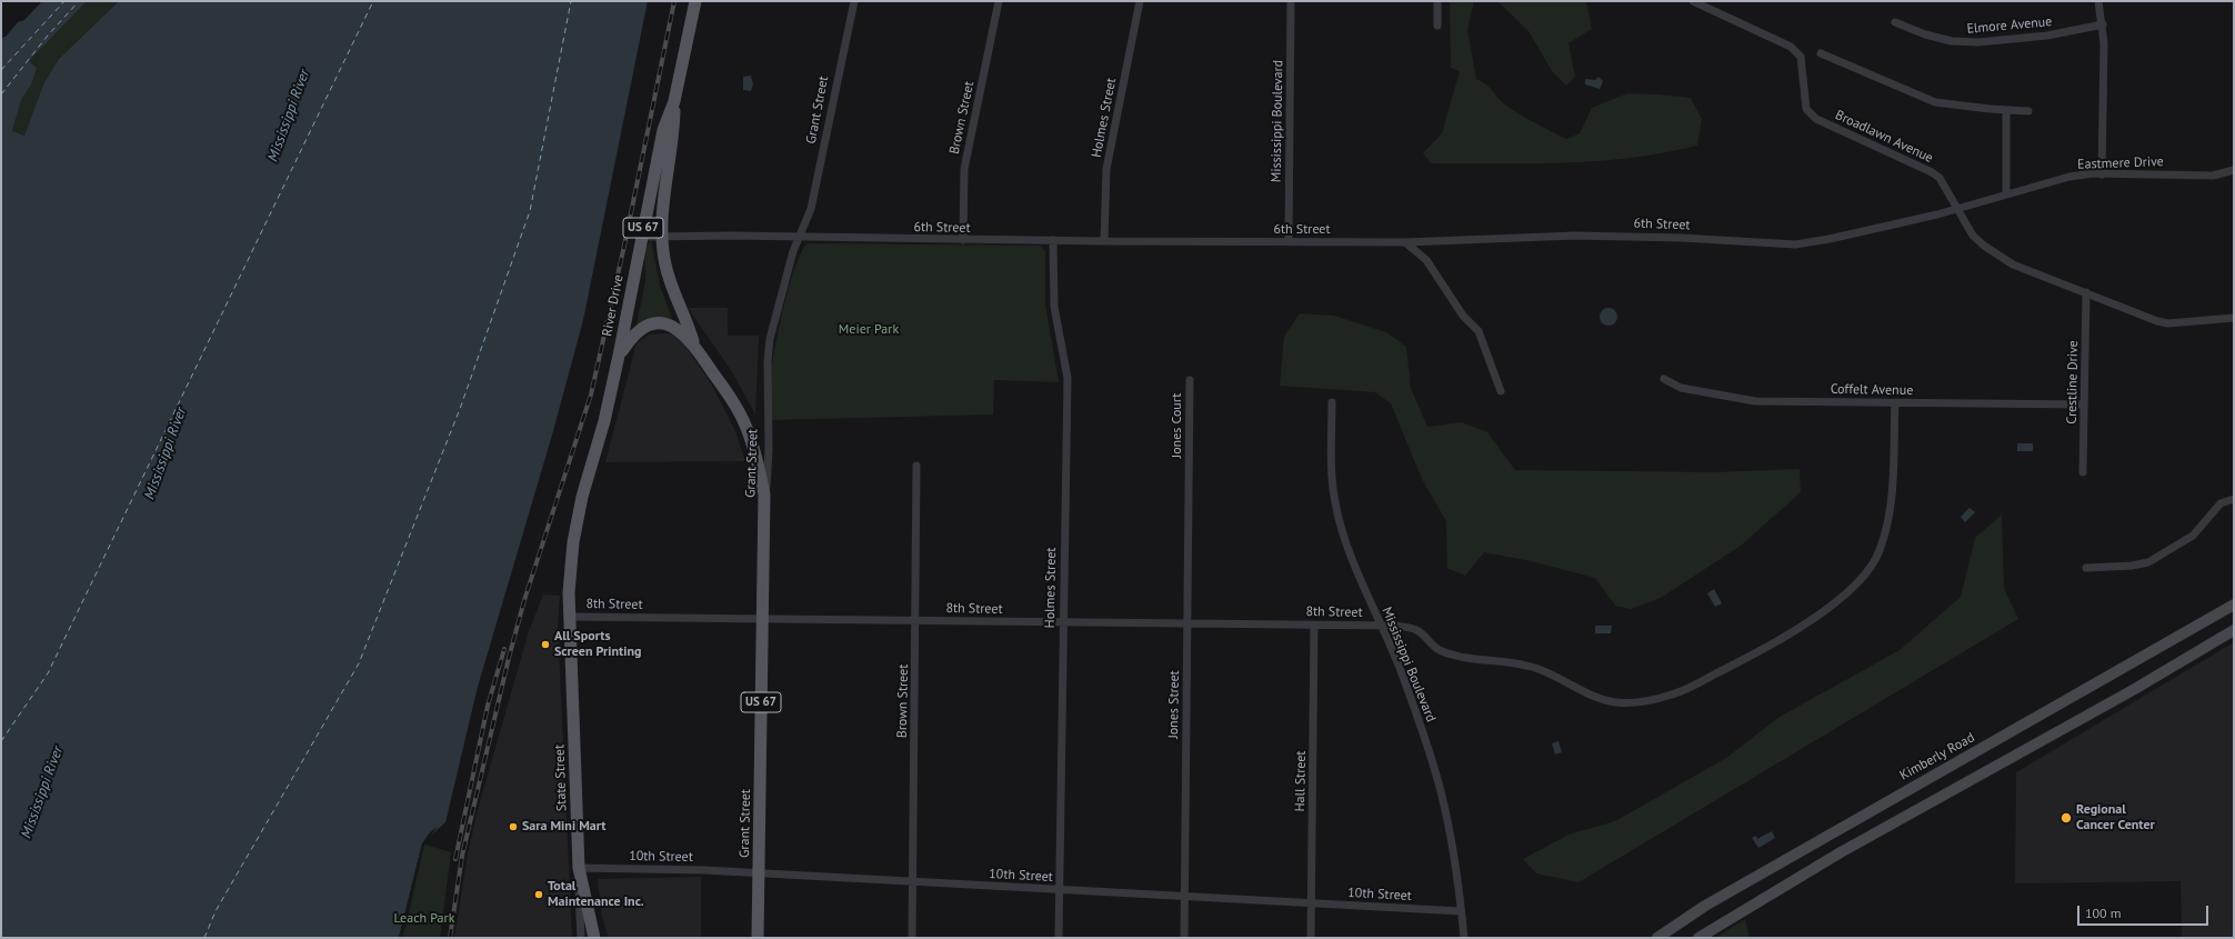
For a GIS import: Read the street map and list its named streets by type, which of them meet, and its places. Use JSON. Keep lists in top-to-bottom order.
{
  "streets": {
    "main road": [
      "Grant Street",
      "US 67",
      "River Drive",
      "Kimberly Road",
      "State Street"
    ],
    "street": [
      "Elmore Avenue",
      "Brown Street",
      "Holmes Street",
      "Mississippi Boulevard",
      "Broadlawn Avenue",
      "Eastmere Drive",
      "6th Street",
      "Crestline Drive",
      "Coffelt Avenue",
      "Jones Court",
      "8th Street",
      "Jones Street",
      "Hall Street",
      "10th Street"
    ]
  },
  "crossings": [
    ["Grant Street", "6th Street"],
    ["Grant Street", "US 67"],
    ["Grant Street", "8th Street"],
    ["Grant Street", "10th Street"],
    ["Brown Street", "6th Street"],
    ["Brown Street", "8th Street"],
    ["Brown Street", "10th Street"],
    ["Holmes Street", "6th Street"],
    ["Holmes Street", "8th Street"],
    ["Holmes Street", "10th Street"],
    ["Mississippi Boulevard", "6th Street"],
    ["Mississippi Boulevard", "8th Street"],
    ["Mississippi Boulevard", "10th Street"],
    ["Broadlawn Avenue", "Eastmere Drive"],
    ["Broadlawn Avenue", "6th Street"],
    ["Broadlawn Avenue", "Crestline Drive"],
    ["Eastmere Drive", "6th Street"],
    ["6th Street", "US 67"],
    ["6th Street", "River Drive"],
    ["US 67", "River Drive"],
    ["US 67", "State Street"],
    ["US 67", "10th Street"],
    ["River Drive", "8th Street"],
    ["River Drive", "State Street"],
    ["Crestline Drive", "Coffelt Avenue"],
    ["Coffelt Avenue", "8th Street"],
    ["Jones Court", "Jones Street"],
    ["8th Street", "Jones Street"],
    ["8th Street", "State Street"],
    ["8th Street", "Hall Street"],
    ["Jones Street", "10th Street"],
    ["State Street", "10th Street"],
    ["Hall Street", "10th Street"]
  ],
  "water": ["Mississippi River"],
  "parks": ["Meier Park", "Leach Park"],
  "places": [
    "All Sports Screen Printing",
    "Regional Cancer Center",
    "Sara Mini Mart",
    "Total Maintenance Inc."
  ],
  "scale_bar": "100 m"
}
